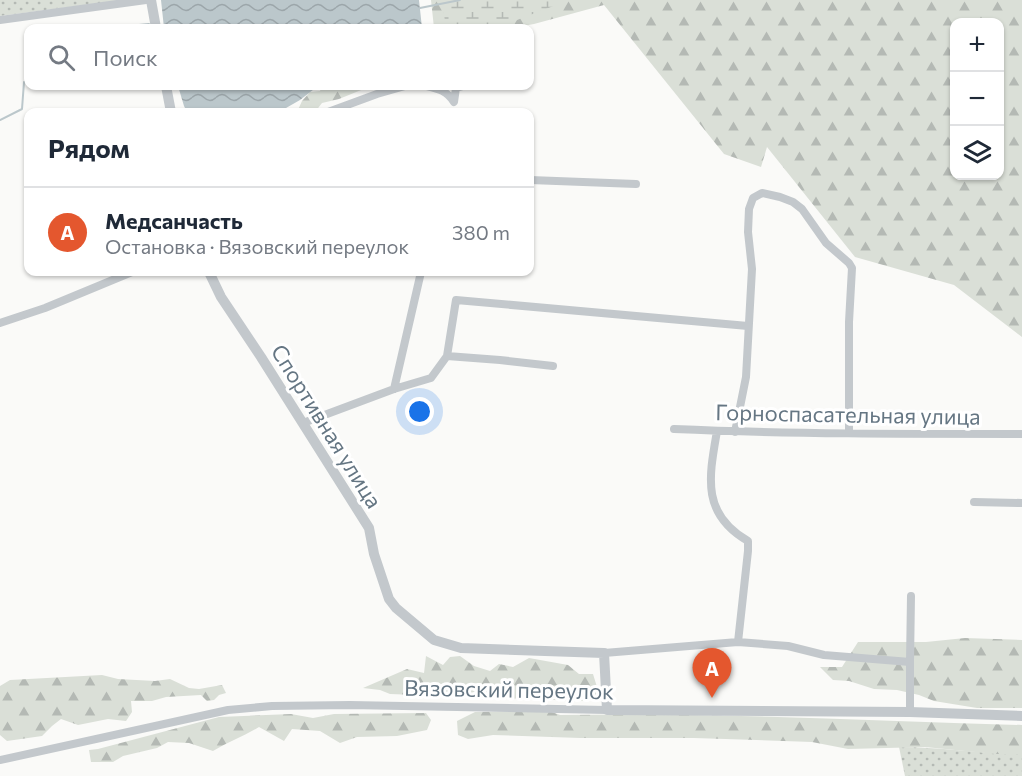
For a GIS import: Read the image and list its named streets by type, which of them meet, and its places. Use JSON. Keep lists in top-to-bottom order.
{
  "streets": {
    "street": ["Горноспасательная улица", "Спортивная улица", "Вязовский переулок"]
  },
  "page": {
    "map_buttons": ["+", "−"],
    "search": "Поиск",
    "heading": "Рядом",
    "list": [
      {
        "mark": "A",
        "name": "Медсанчасть",
        "note": "Остановка · Вязовский переулок",
        "value": "380 m"
      }
    ],
    "pins": "A"
  }
}
